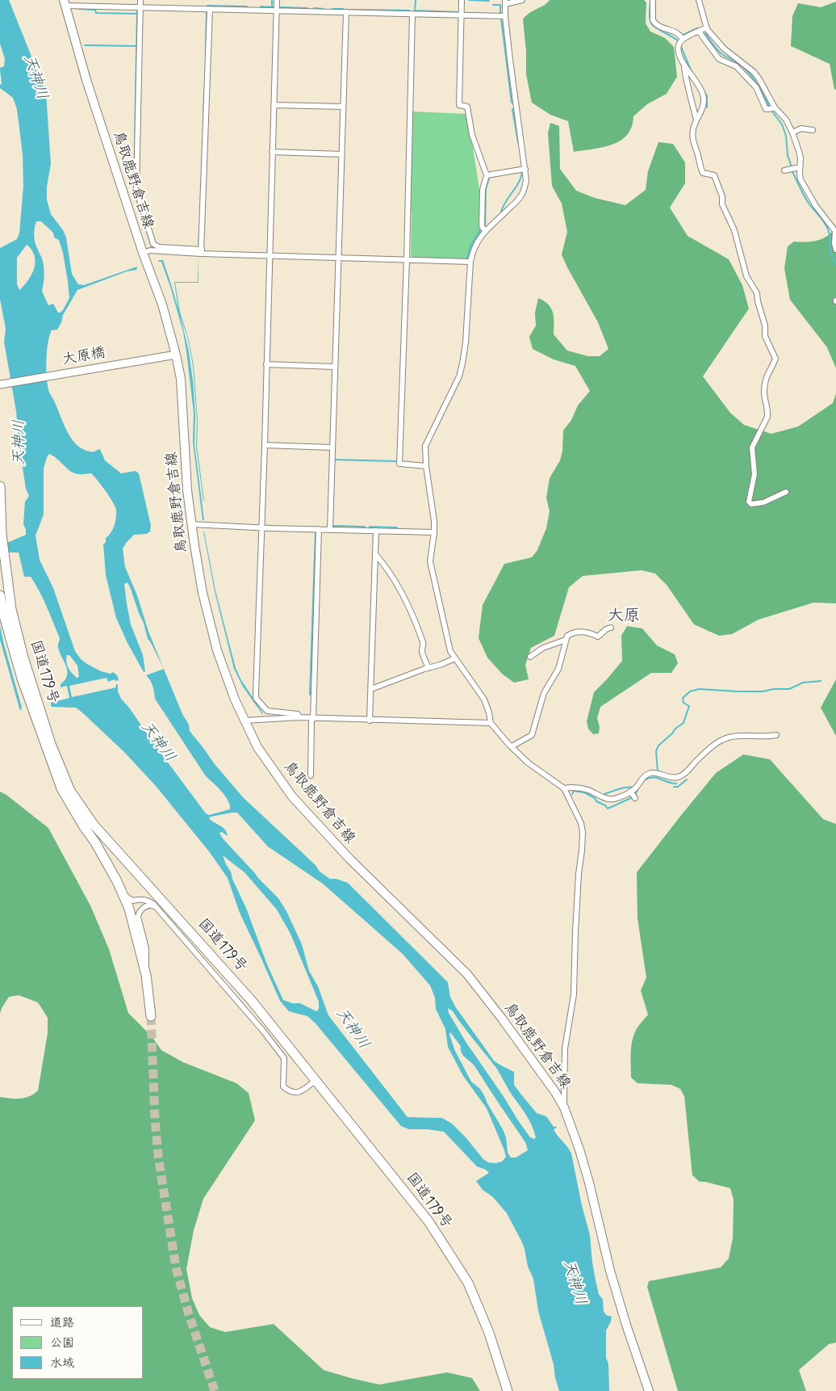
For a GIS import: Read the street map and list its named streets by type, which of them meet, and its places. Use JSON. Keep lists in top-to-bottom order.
{
  "streets": {
    "highway": ["国道179号"],
    "main road": ["鳥取鹿野倉吉線"],
    "street": ["大原橋"]
  },
  "crossings": [
    ["鳥取鹿野倉吉線", "大原橋"]
  ],
  "districts": ["大原"],
  "water": ["天神川"],
  "legend": ["道路", "公園", "水域"]
}
